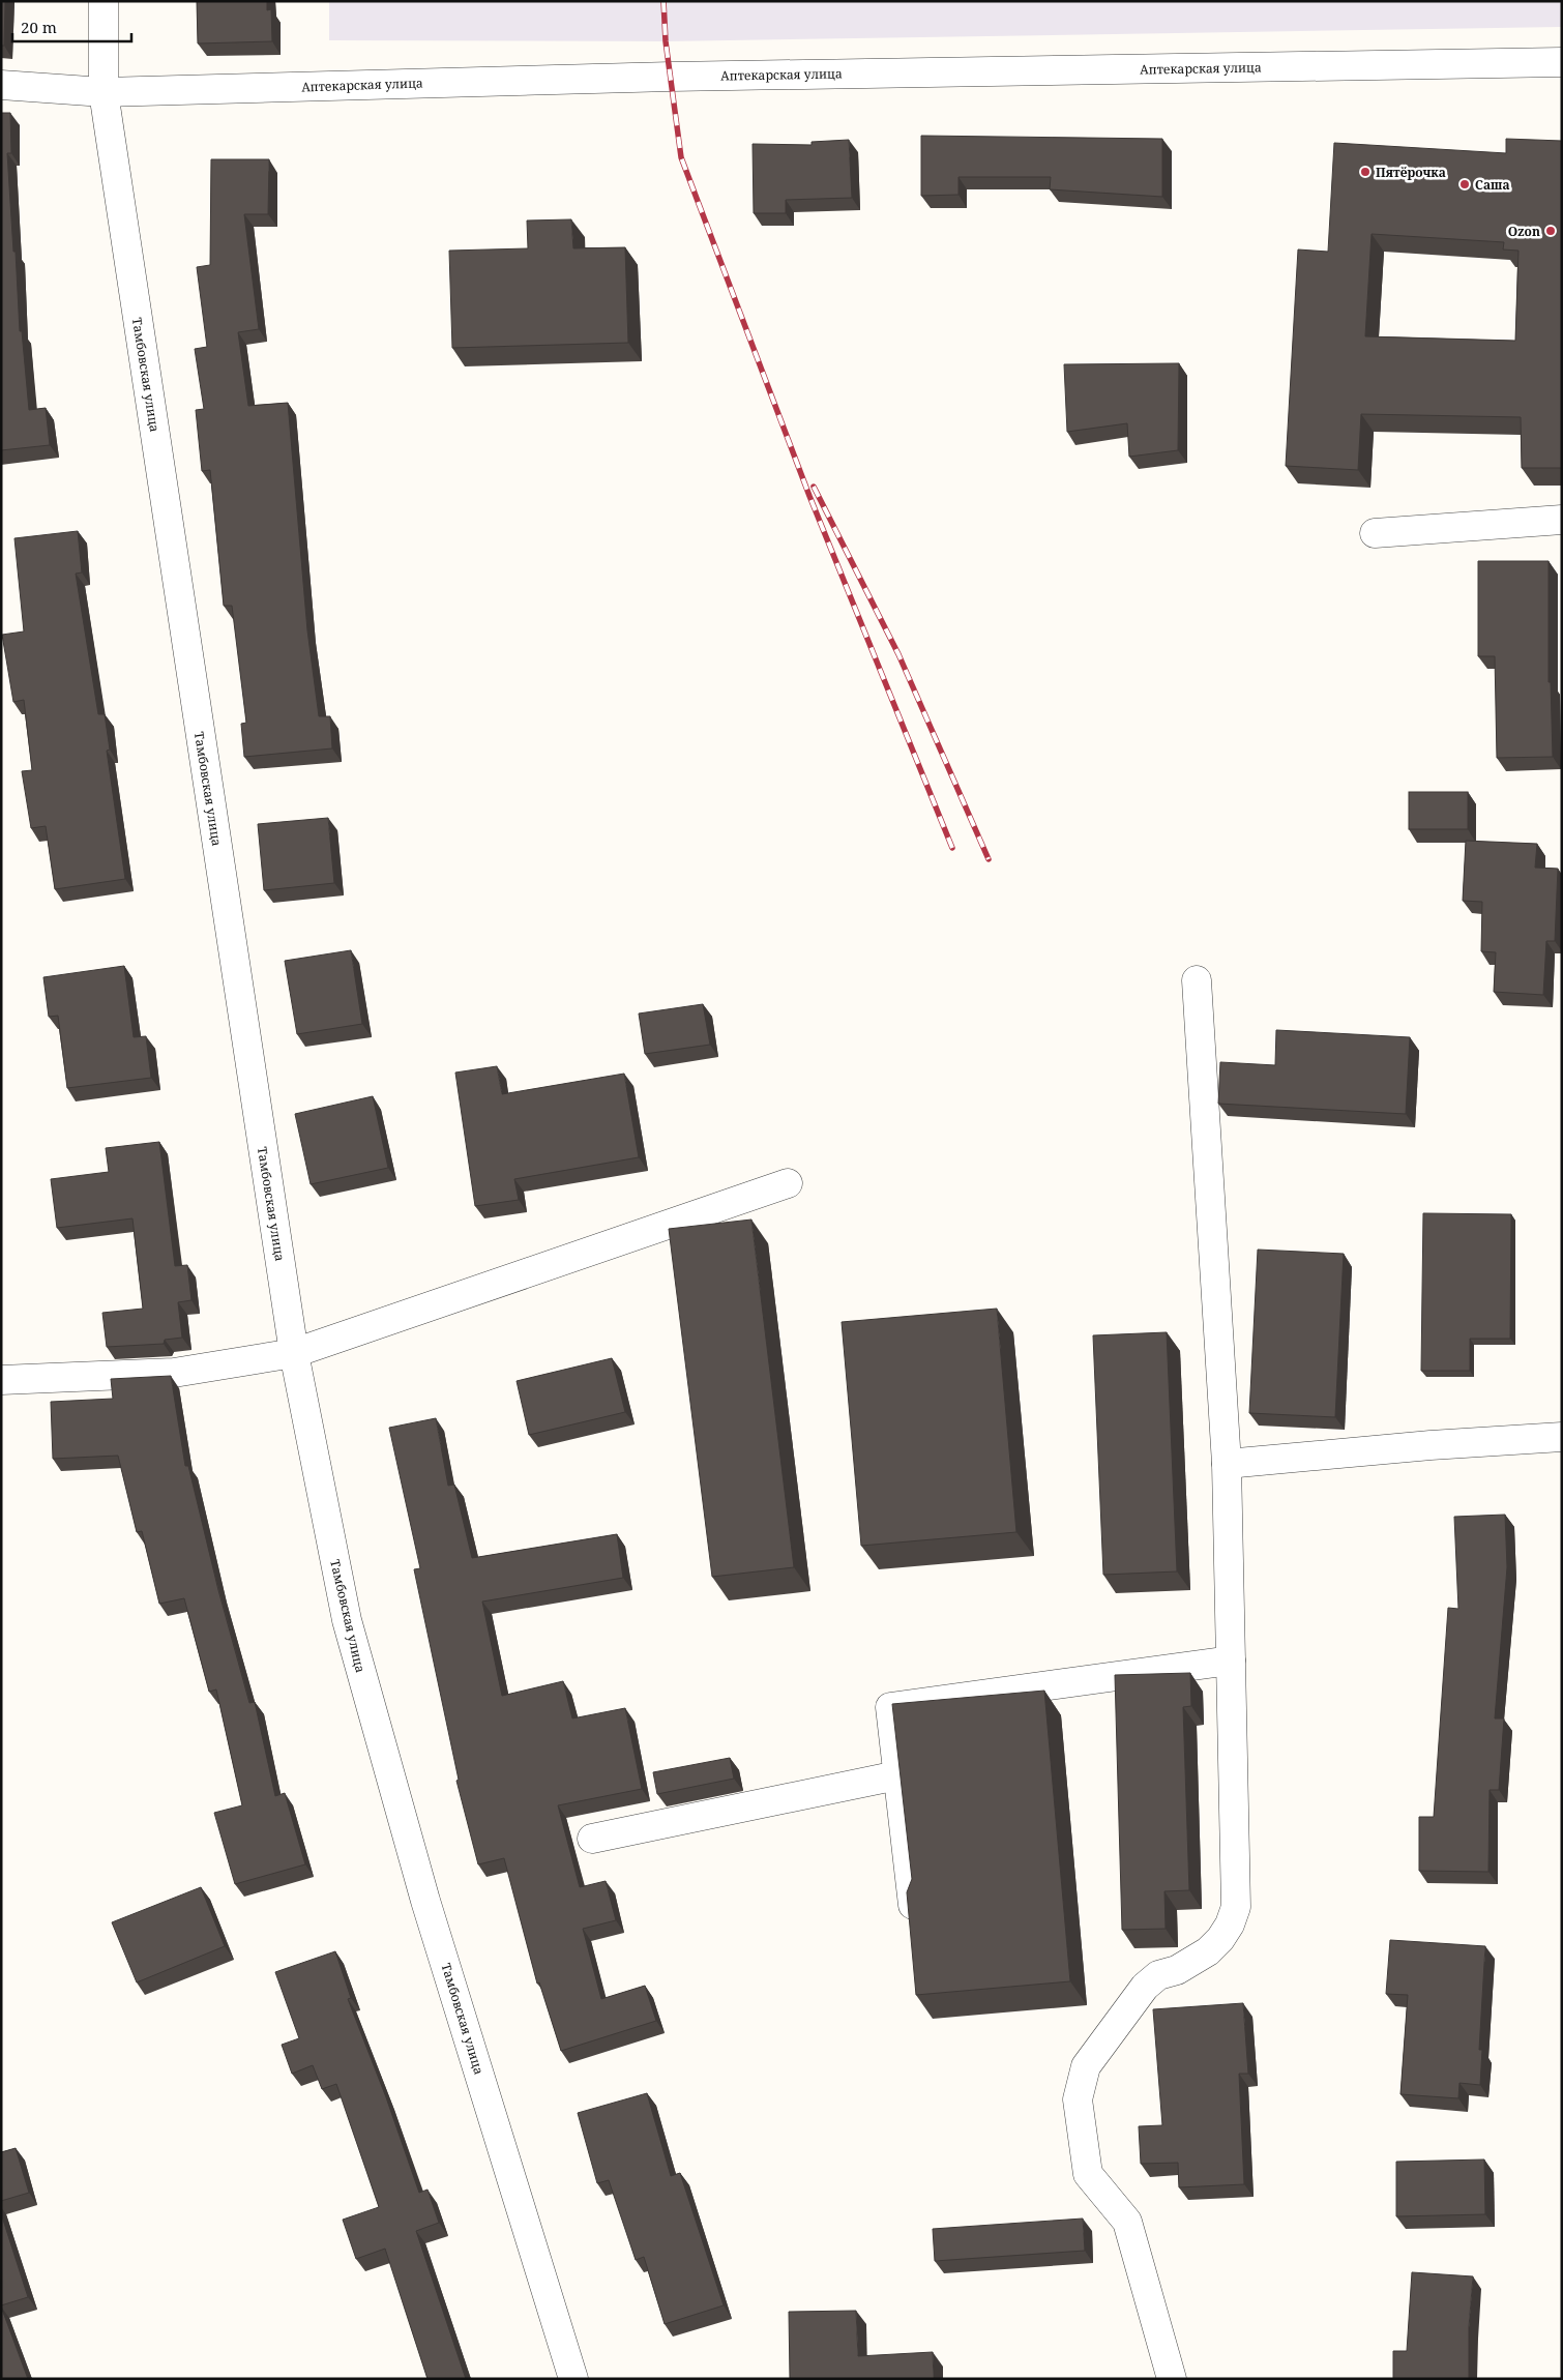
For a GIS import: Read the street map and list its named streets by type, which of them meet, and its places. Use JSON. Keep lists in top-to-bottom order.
{
  "streets": {
    "street": ["Аптекарская улица", "Тамбовская улица"]
  },
  "crossings": [
    ["Аптекарская улица", "Тамбовская улица"]
  ],
  "places": ["Пятёрочка", "Саша", "Ozon"],
  "scale_bar": "20 m"
}
